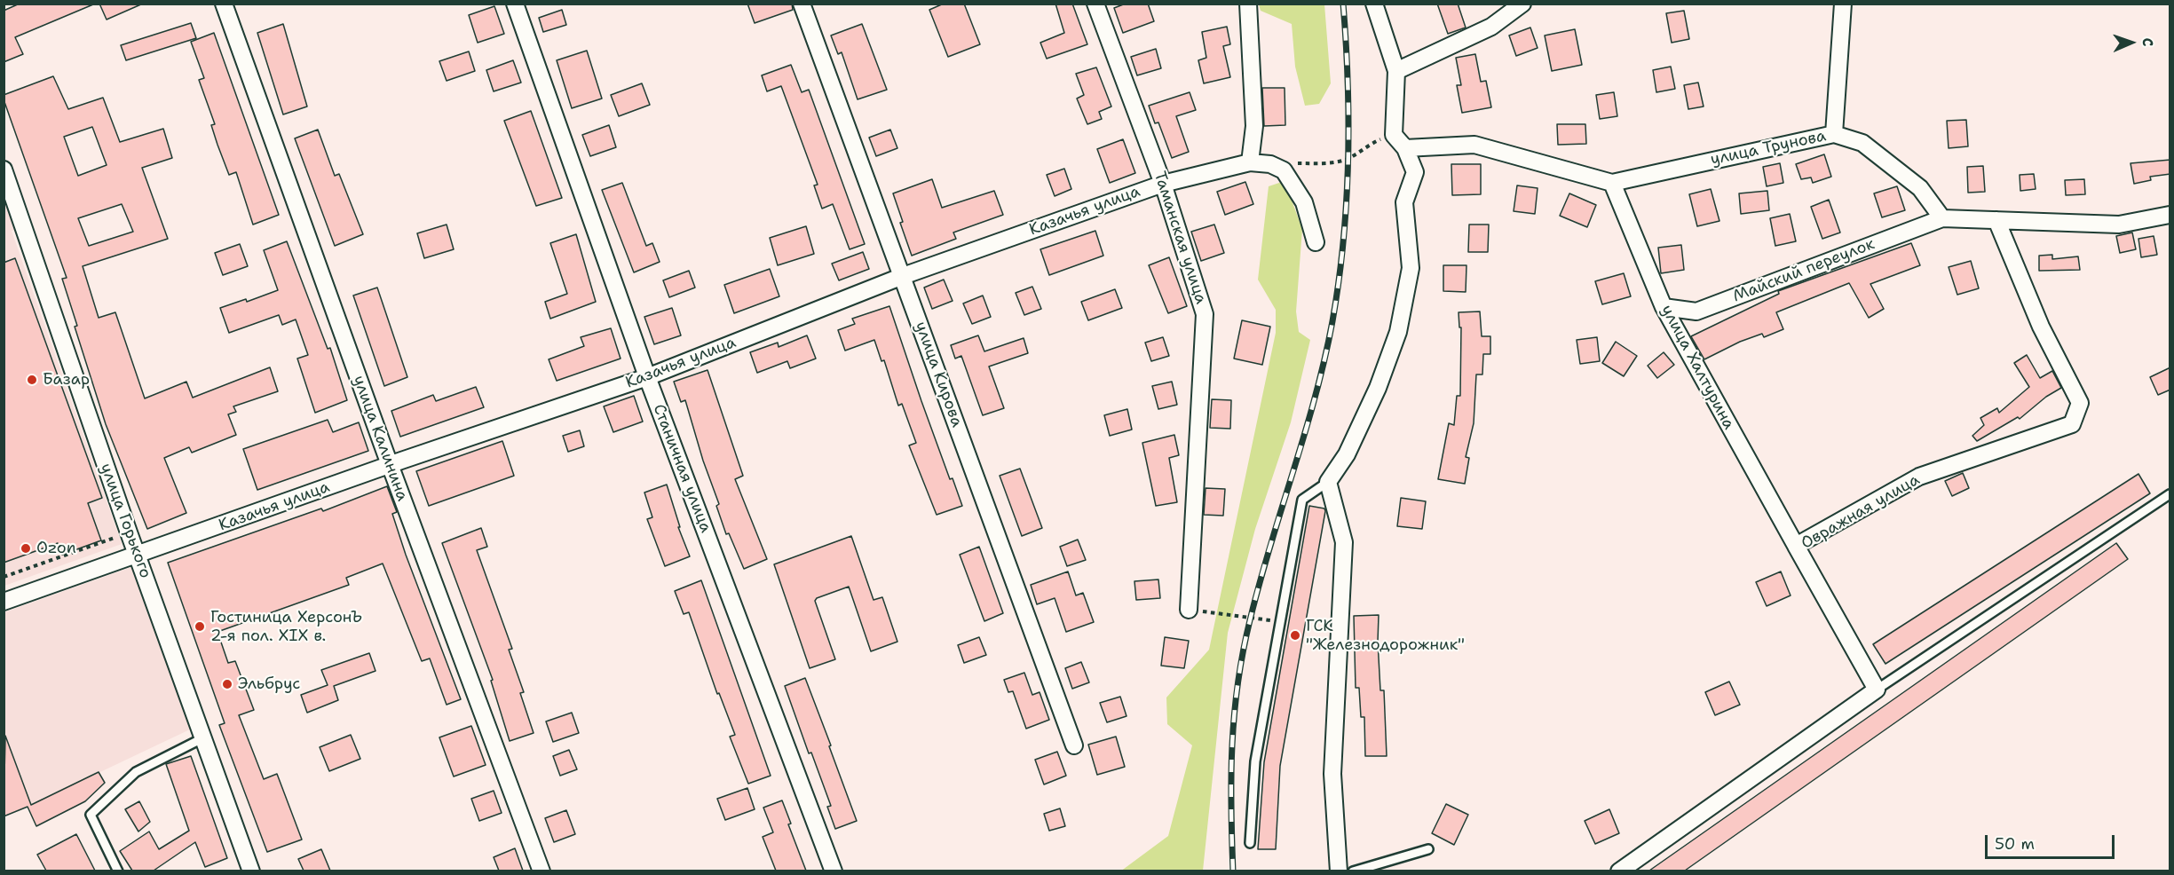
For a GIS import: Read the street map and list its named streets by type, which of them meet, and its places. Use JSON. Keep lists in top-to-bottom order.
{
  "streets": {
    "street": [
      "улица Трунова",
      "Казачья улица",
      "Таманская улица",
      "Майский переулок",
      "улица Халтурина",
      "улица Кирова",
      "улица Калинина",
      "Станичная улица",
      "Овражная улица",
      "улица Горького"
    ]
  },
  "crossings": [
    ["улица Трунова", "Майский переулок"],
    ["улица Трунова", "улица Халтурина"],
    ["Казачья улица", "Таманская улица"],
    ["Казачья улица", "улица Кирова"],
    ["Казачья улица", "улица Калинина"],
    ["Казачья улица", "Станичная улица"],
    ["Казачья улица", "улица Горького"],
    ["Майский переулок", "улица Халтурина"],
    ["улица Халтурина", "Овражная улица"]
  ],
  "places": [
    "Базар",
    "Ozon",
    "Гостиница ХерсонЪ 2-я пол. XIX в.",
    "ГСК \"Железнодорожник\"",
    "Эльбрус"
  ],
  "scale_bar": "50 m",
  "north": "right"
}
